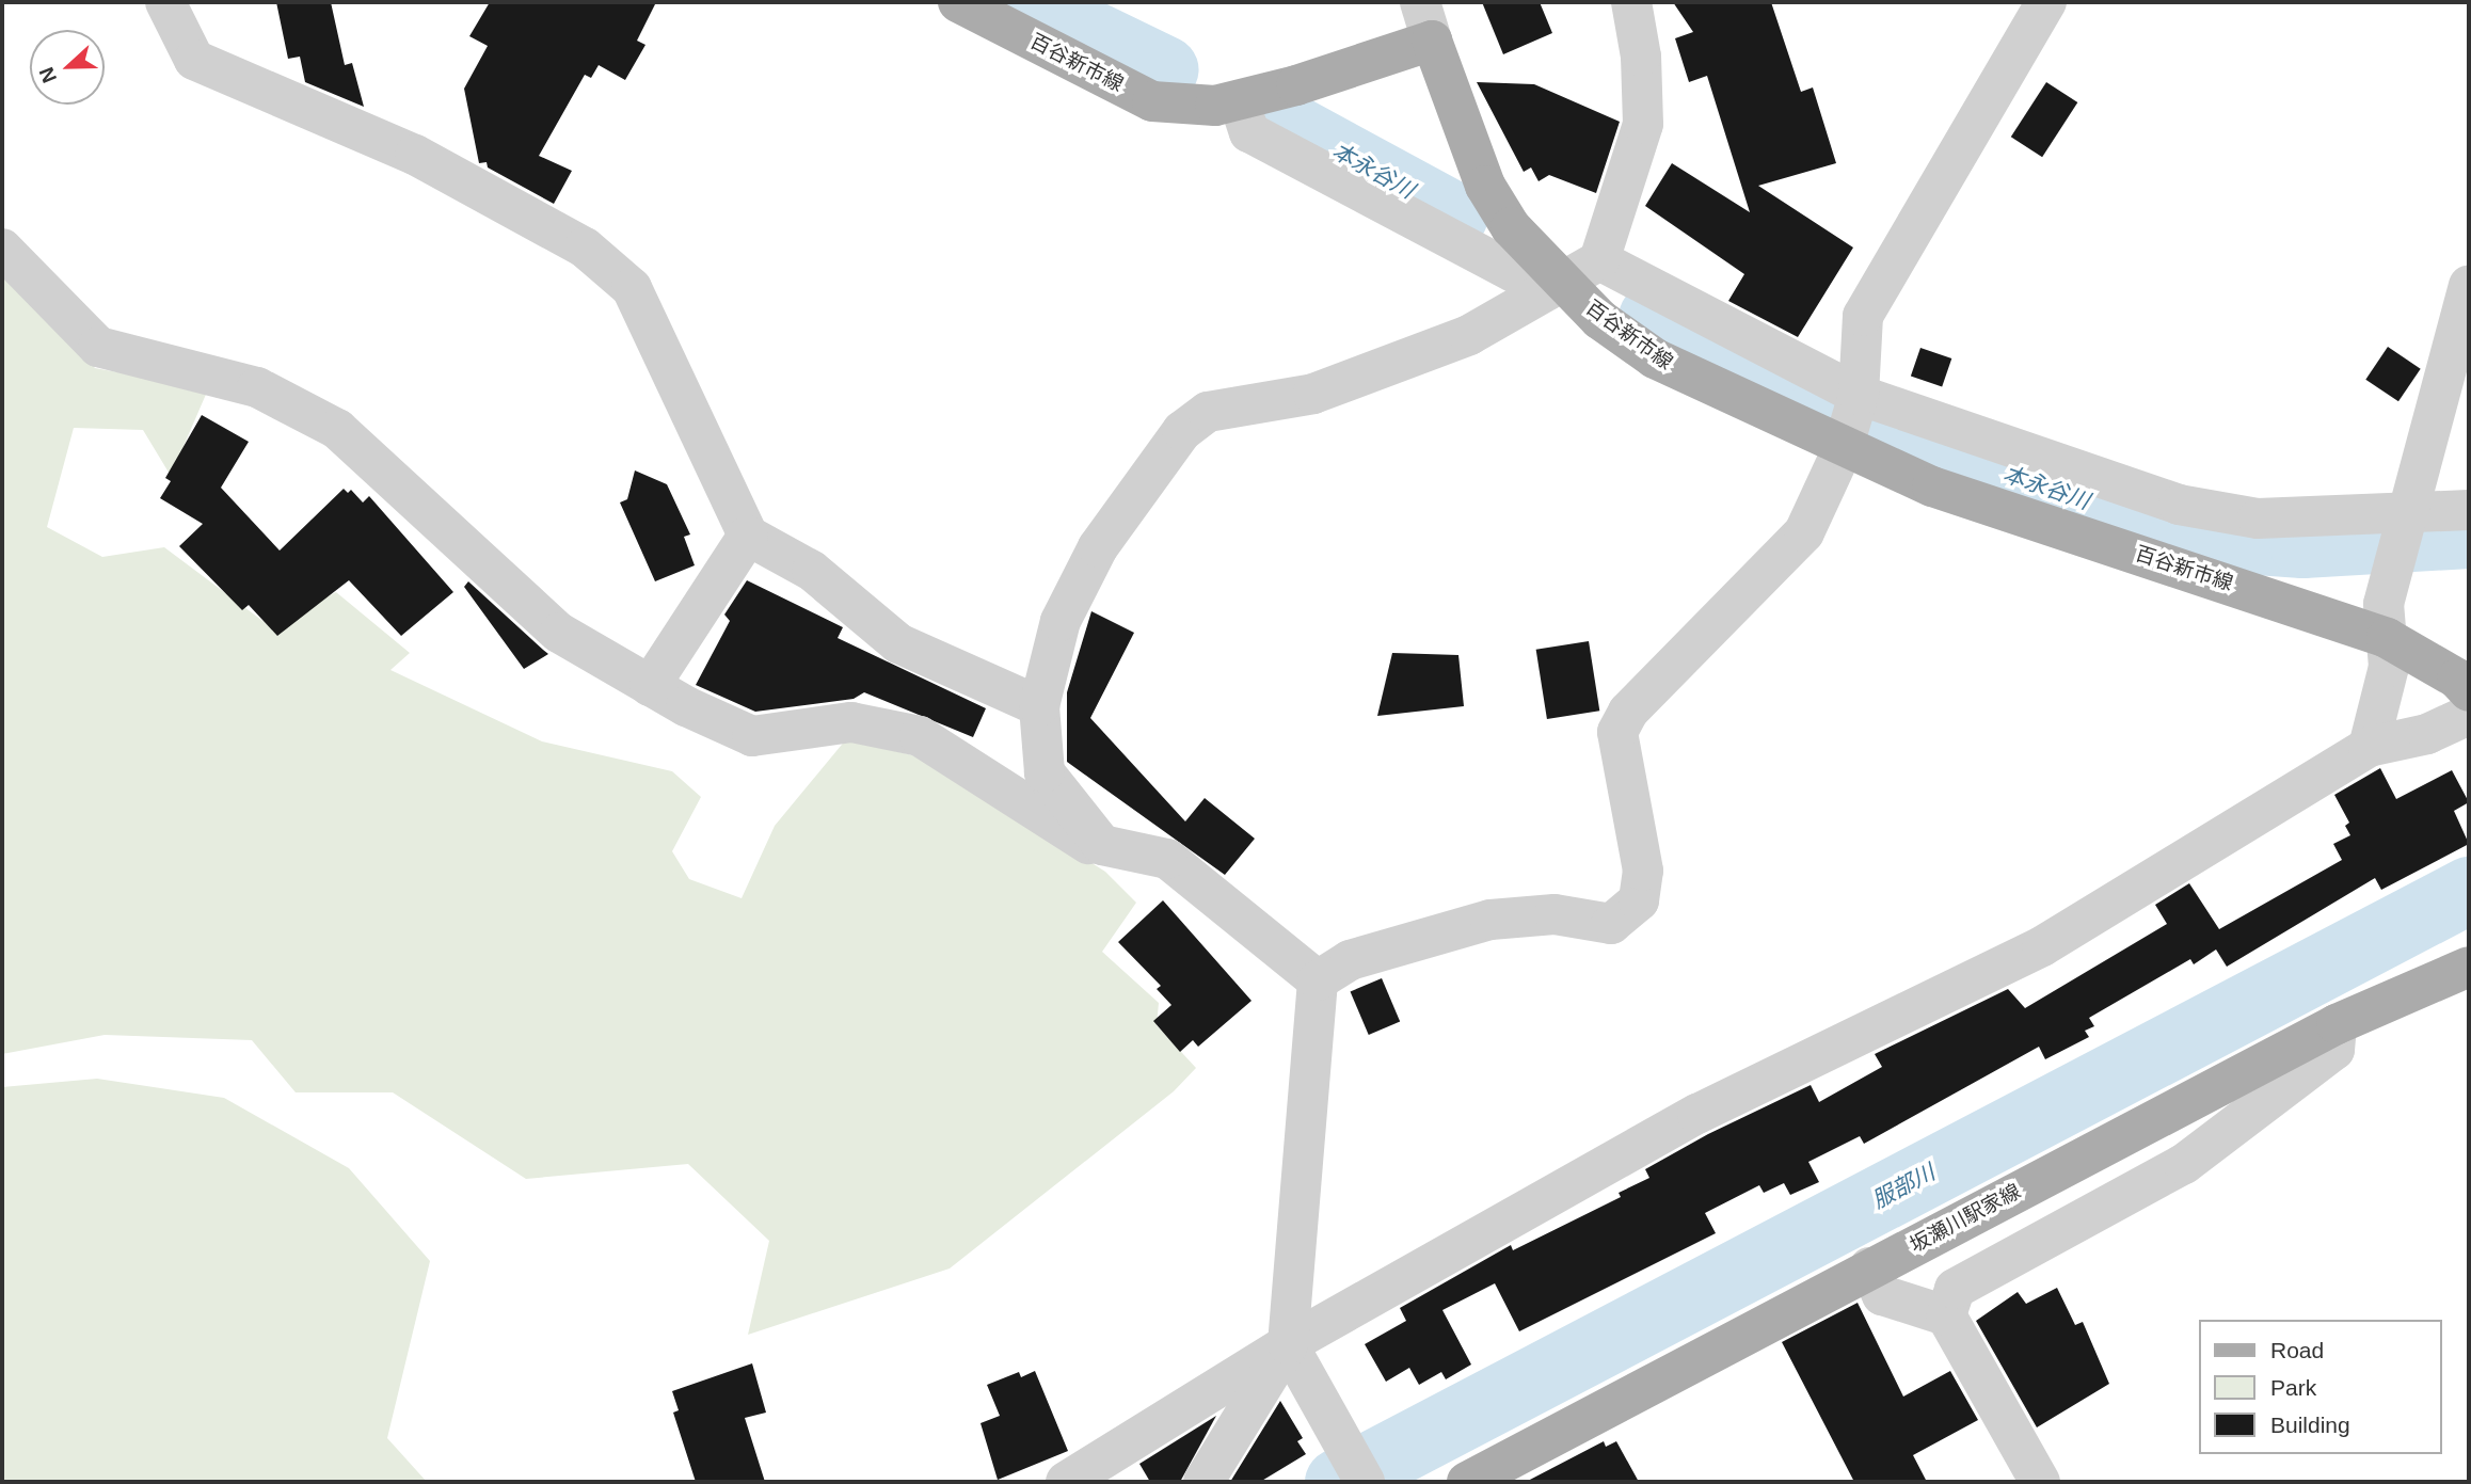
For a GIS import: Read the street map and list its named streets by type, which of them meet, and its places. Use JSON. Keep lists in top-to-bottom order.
{
  "streets": {
    "main road": ["百谷新市線", "坂瀬川駅家線"]
  },
  "water": ["本永谷川", "服部川"],
  "legend": ["Road", "Park", "Building"],
  "north": "left"
}
